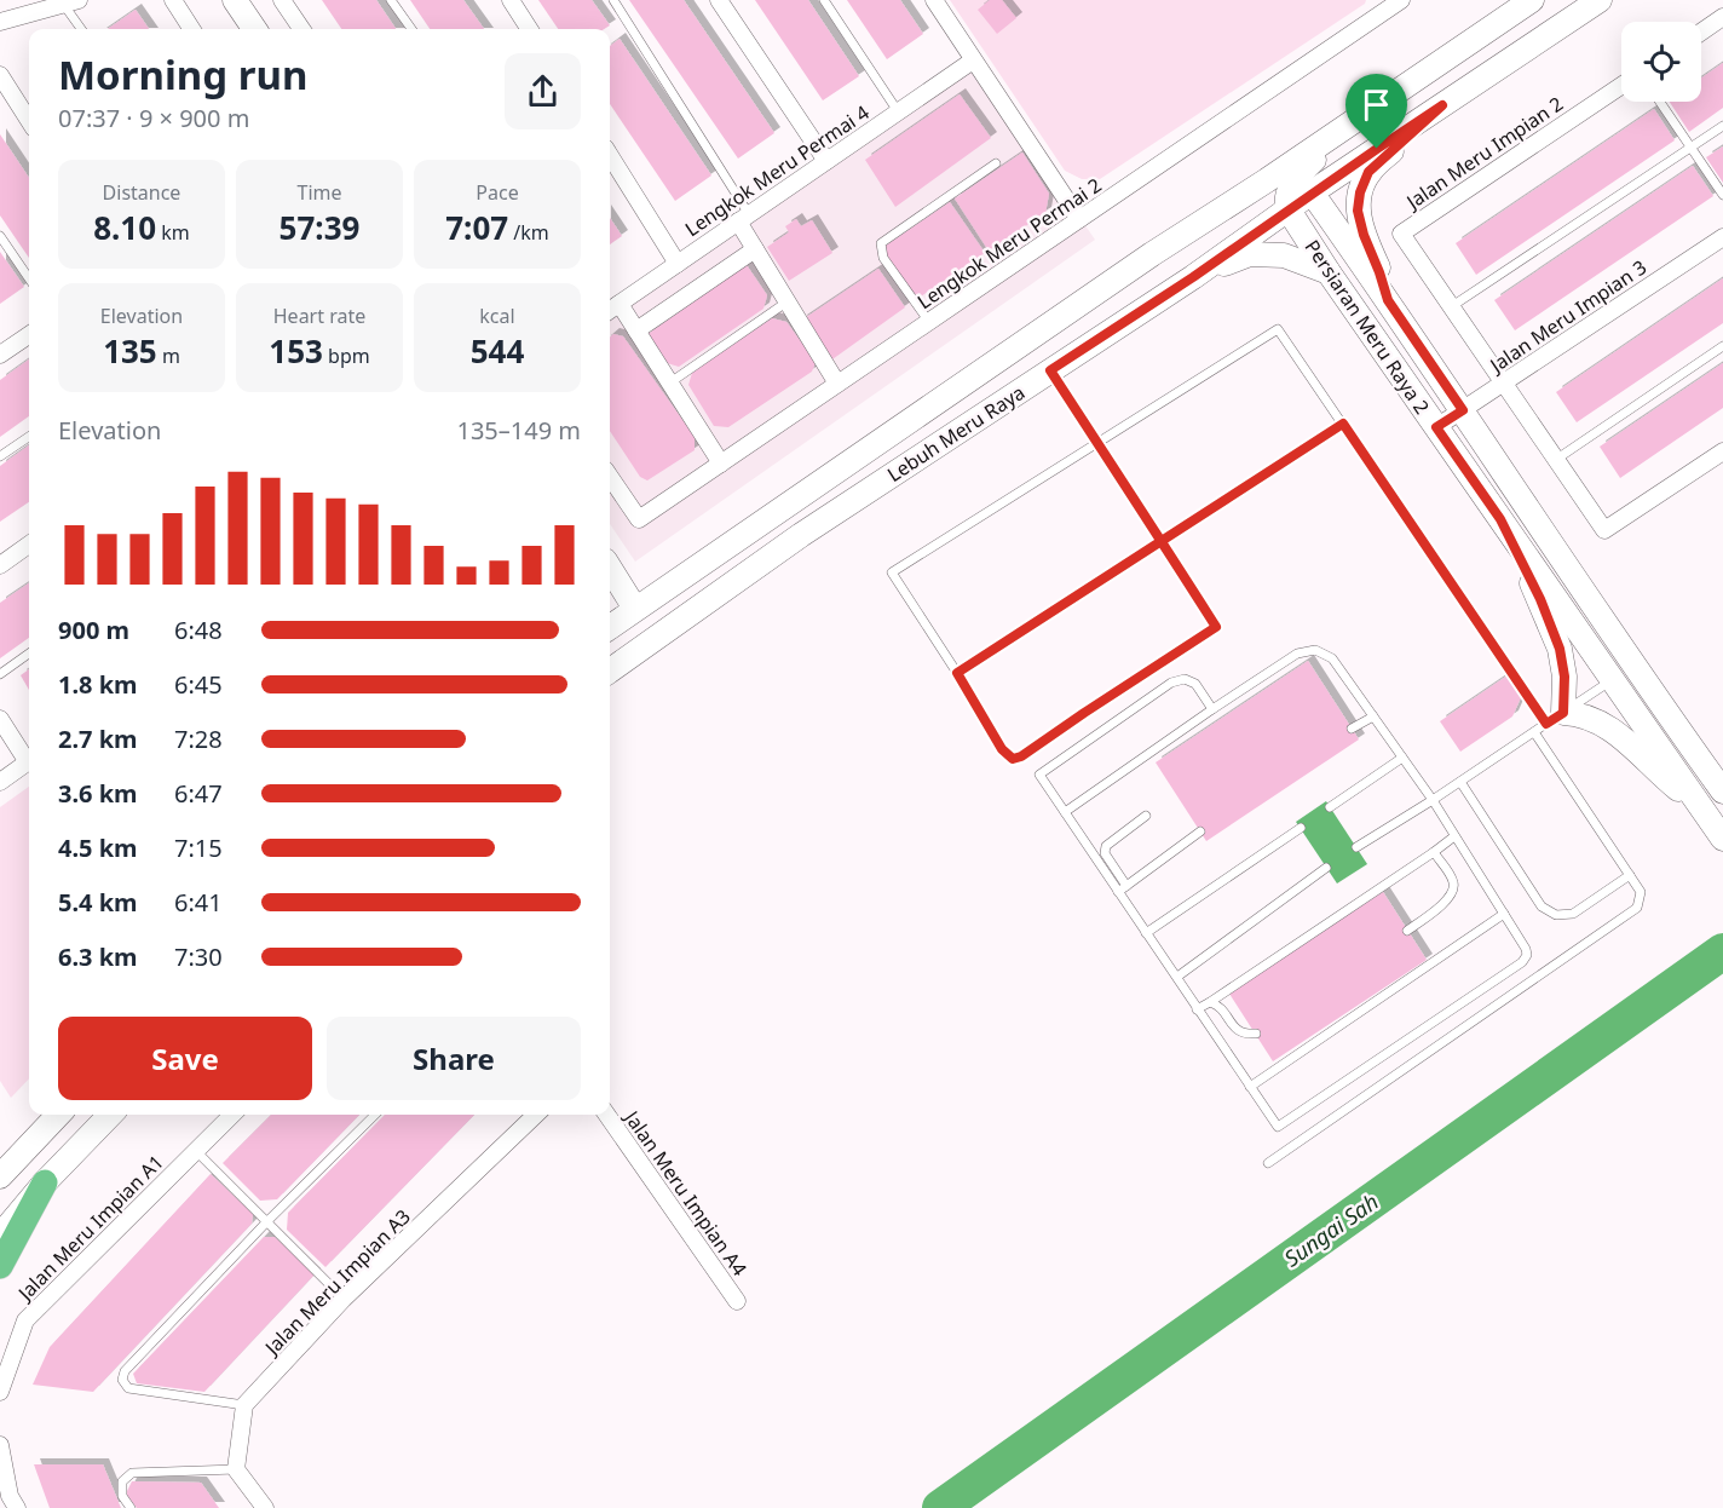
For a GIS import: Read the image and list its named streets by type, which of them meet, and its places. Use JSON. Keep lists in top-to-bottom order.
{
  "streets": {
    "main road": ["Persiaran Meru Raya 2", "Lebuh Meru Raya"],
    "street": [
      "Jalan Meru Impian 2",
      "Lengkok Meru Permai 4",
      "Lengkok Meru Permai 2",
      "Jalan Meru Impian 3",
      "Jalan Meru Impian A4",
      "Jalan Meru Impian A1",
      "Jalan Meru Impian A3"
    ]
  },
  "crossings": [
    ["Jalan Meru Impian 2", "Jalan Meru Impian 3"],
    ["Jalan Meru Impian 3", "Persiaran Meru Raya 2"],
    ["Persiaran Meru Raya 2", "Lebuh Meru Raya"]
  ],
  "water": ["Sungai Sah"],
  "page": {
    "heading": ["Morning run", "07:37 · 9 × 900 m"],
    "stats": [
      ["Distance", "8.10 km"],
      ["Time", "57:39"],
      ["Pace", "7:07 /km"],
      ["Elevation", "135 m"],
      ["Heart rate", "153 bpm"],
      ["kcal", "544"]
    ],
    "chart": ["Elevation", "135–149 m"],
    "list": [
      {
        "name": "900 m",
        "note": "6:48"
      },
      {
        "name": "1.8 km",
        "note": "6:45"
      },
      {
        "name": "2.7 km",
        "note": "7:28"
      },
      {
        "name": "3.6 km",
        "note": "6:47"
      },
      {
        "name": "4.5 km",
        "note": "7:15"
      },
      {
        "name": "5.4 km",
        "note": "6:41"
      },
      {
        "name": "6.3 km",
        "note": "7:30"
      }
    ],
    "buttons": ["Save", "Share"]
  }
}
